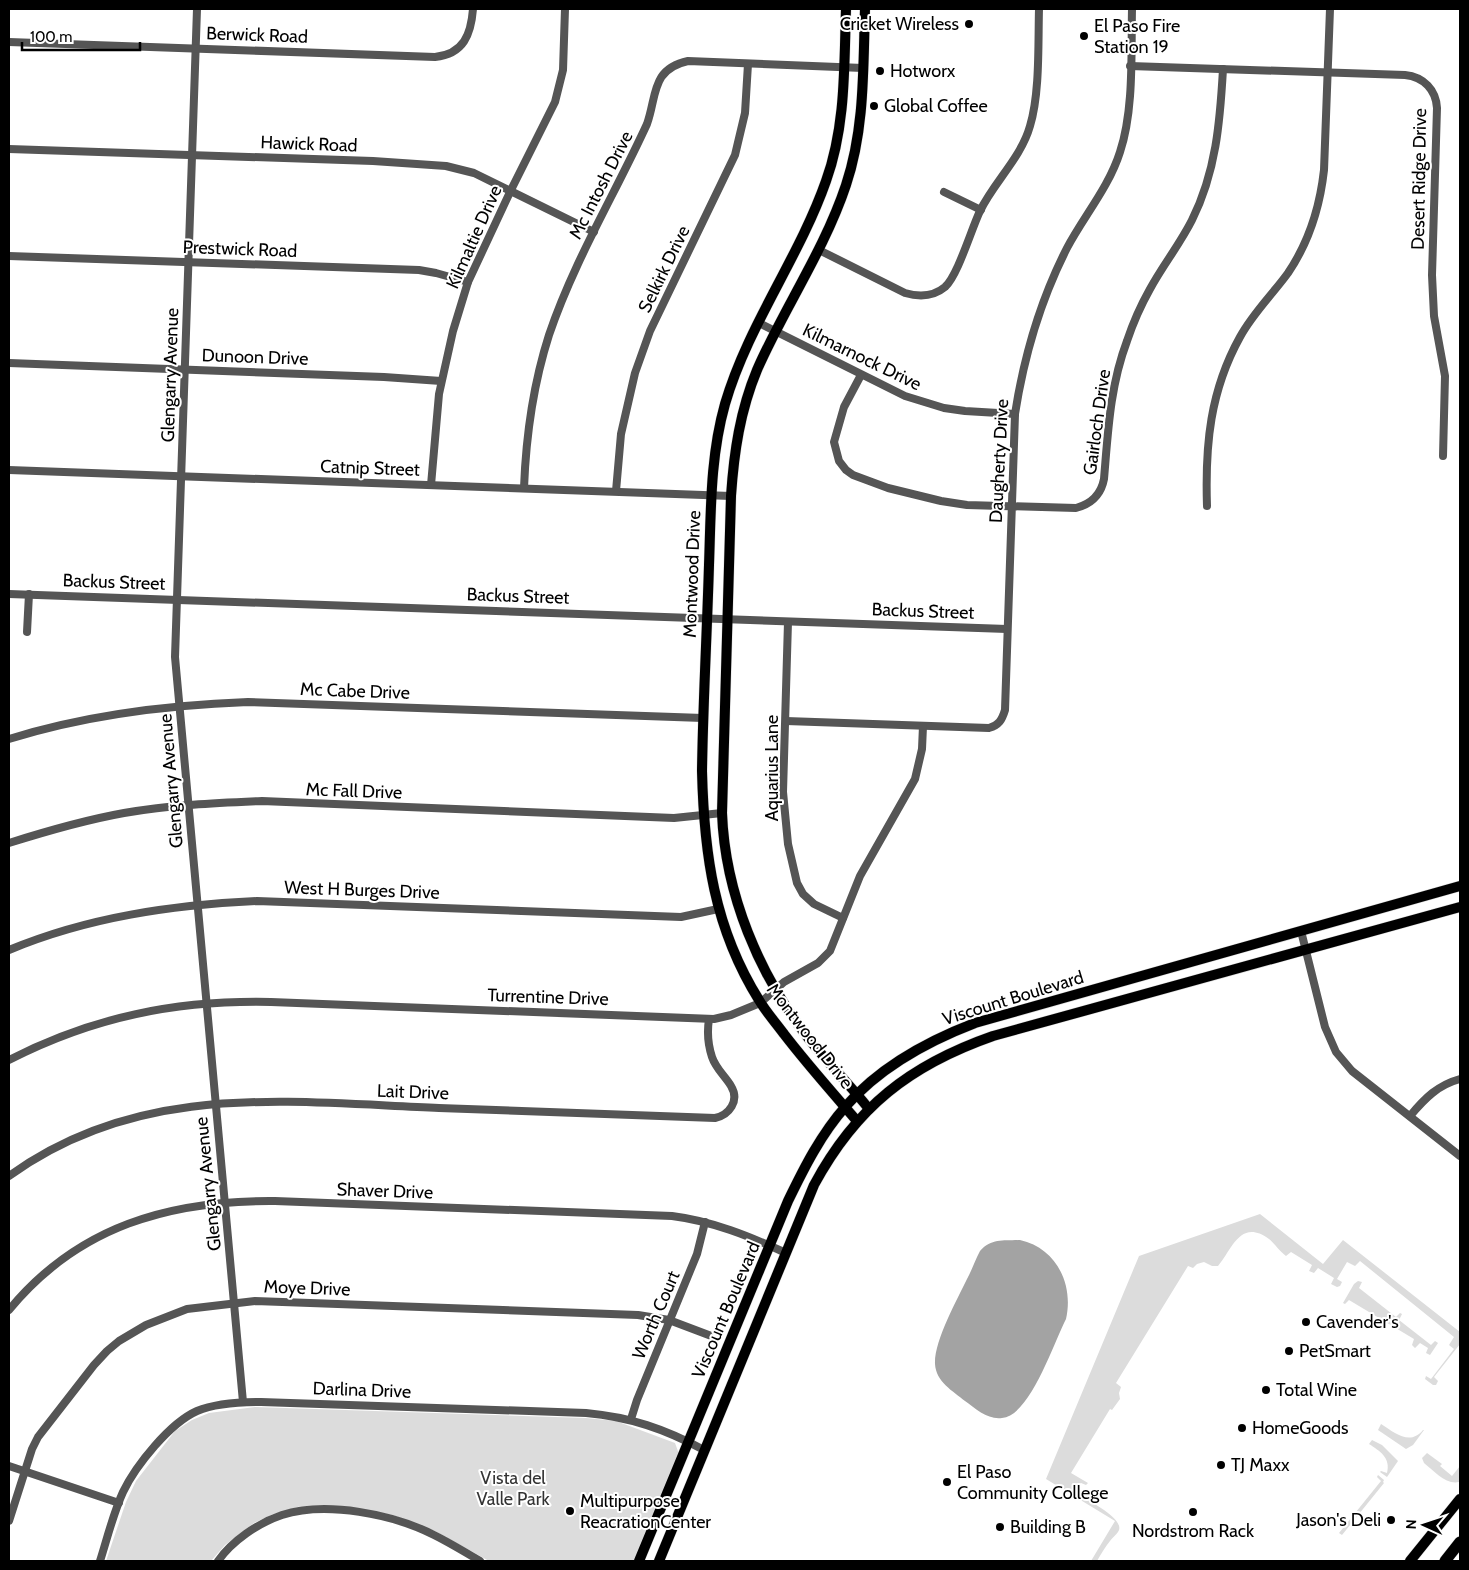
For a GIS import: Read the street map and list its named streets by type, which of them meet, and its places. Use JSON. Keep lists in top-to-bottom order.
{
  "streets": {
    "main road": ["Montwood Drive", "Viscount Boulevard"],
    "street": [
      "Berwick Road",
      "Hawick Road",
      "Desert Ridge Drive",
      "Mc Intosh Drive",
      "Kilmaltie Drive",
      "Prestwick Road",
      "Selkirk Drive",
      "Dunoon Drive",
      "Kilmarnock Drive",
      "Glengarry Avenue",
      "Gairloch Drive",
      "Daugherty Drive",
      "Catnip Street",
      "Backus Street",
      "Mc Cabe Drive",
      "Aquarius Lane",
      "Mc Fall Drive",
      "West H Burges Drive",
      "Turrentine Drive",
      "Lait Drive",
      "Shaver Drive",
      "Moye Drive",
      "Worth Court",
      "Darlina Drive"
    ]
  },
  "crossings": [
    ["Berwick Road", "Glengarry Avenue"],
    ["Hawick Road", "Mc Intosh Drive"],
    ["Hawick Road", "Kilmaltie Drive"],
    ["Hawick Road", "Glengarry Avenue"],
    ["Desert Ridge Drive", "Gairloch Drive"],
    ["Desert Ridge Drive", "Daugherty Drive"],
    ["Mc Intosh Drive", "Selkirk Drive"],
    ["Mc Intosh Drive", "Catnip Street"],
    ["Mc Intosh Drive", "Montwood Drive"],
    ["Kilmaltie Drive", "Prestwick Road"],
    ["Kilmaltie Drive", "Dunoon Drive"],
    ["Kilmaltie Drive", "Catnip Street"],
    ["Prestwick Road", "Glengarry Avenue"],
    ["Selkirk Drive", "Catnip Street"],
    ["Dunoon Drive", "Glengarry Avenue"],
    ["Kilmarnock Drive", "Gairloch Drive"],
    ["Kilmarnock Drive", "Daugherty Drive"],
    ["Kilmarnock Drive", "Montwood Drive"],
    ["Glengarry Avenue", "Catnip Street"],
    ["Glengarry Avenue", "Backus Street"],
    ["Glengarry Avenue", "Mc Cabe Drive"],
    ["Glengarry Avenue", "Mc Fall Drive"],
    ["Glengarry Avenue", "West H Burges Drive"],
    ["Glengarry Avenue", "Turrentine Drive"],
    ["Glengarry Avenue", "Lait Drive"],
    ["Glengarry Avenue", "Shaver Drive"],
    ["Glengarry Avenue", "Moye Drive"],
    ["Glengarry Avenue", "Darlina Drive"],
    ["Gairloch Drive", "Daugherty Drive"],
    ["Daugherty Drive", "Backus Street"],
    ["Daugherty Drive", "Aquarius Lane"],
    ["Daugherty Drive", "Turrentine Drive"],
    ["Catnip Street", "Montwood Drive"],
    ["Montwood Drive", "Backus Street"],
    ["Montwood Drive", "Mc Cabe Drive"],
    ["Montwood Drive", "Mc Fall Drive"],
    ["Montwood Drive", "West H Burges Drive"],
    ["Montwood Drive", "Turrentine Drive"],
    ["Montwood Drive", "Viscount Boulevard"],
    ["Backus Street", "Aquarius Lane"],
    ["Aquarius Lane", "Turrentine Drive"],
    ["Turrentine Drive", "Lait Drive"],
    ["Viscount Boulevard", "Shaver Drive"],
    ["Viscount Boulevard", "Darlina Drive"],
    ["Shaver Drive", "Worth Court"],
    ["Moye Drive", "Worth Court"],
    ["Worth Court", "Darlina Drive"]
  ],
  "parks": ["Vista del Valle Park"],
  "places": [
    "Cricket Wireless",
    "El Paso Fire Station 19",
    "Hotworx",
    "Global Coffee",
    "Cavender's",
    "PetSmart",
    "Total Wine",
    "HomeGoods",
    "TJ Maxx",
    "El Paso Community College",
    "Multipurpose ReacrationCenter",
    "Nordstrom Rack",
    "Jason's Deli",
    "Building B"
  ],
  "scale_bar": "100 m",
  "north": "left"
}
